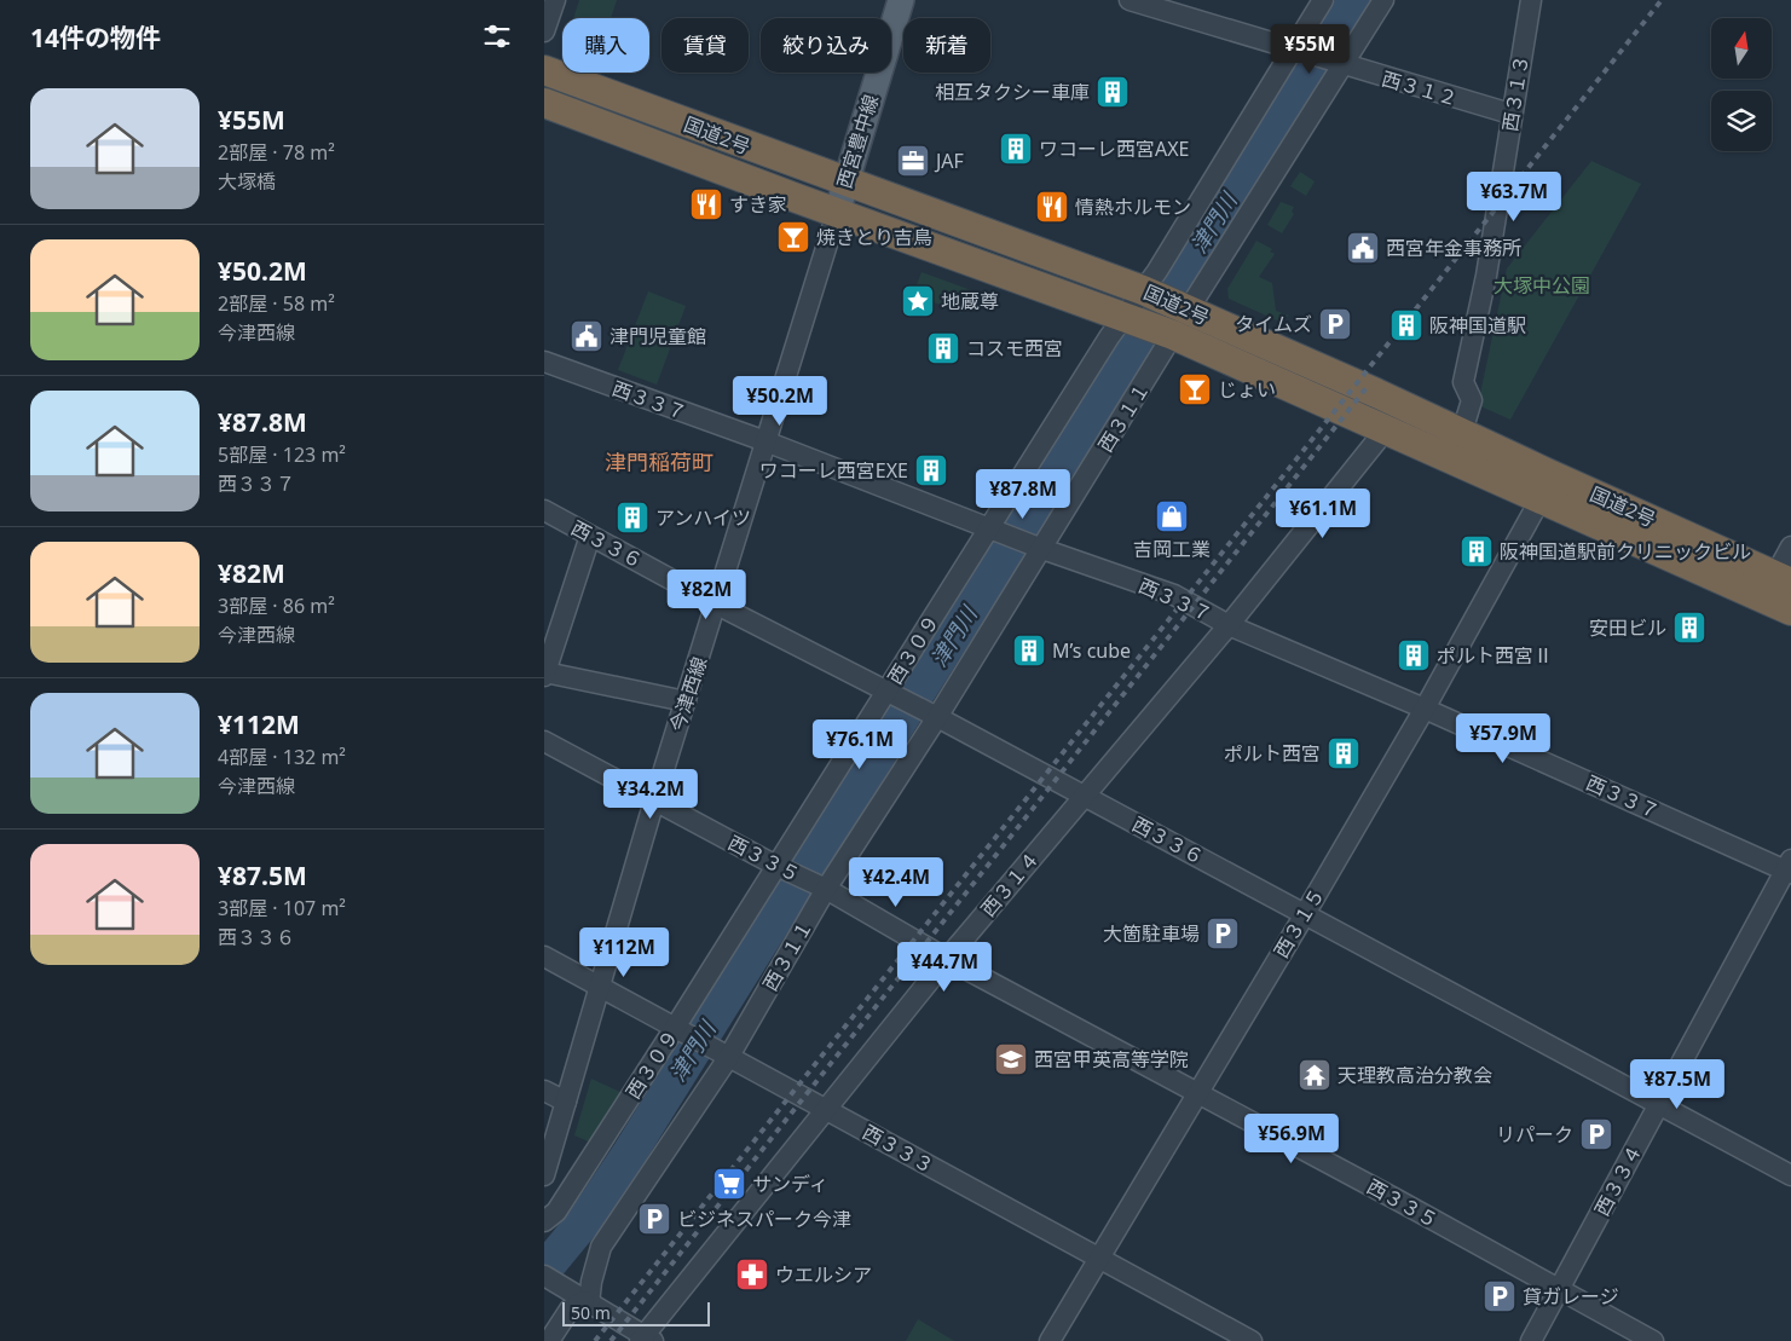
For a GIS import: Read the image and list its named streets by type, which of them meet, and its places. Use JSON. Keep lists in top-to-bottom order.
{
  "streets": {
    "highway": ["国道2号"],
    "main road": ["西宮豊中線"],
    "street": [
      "西３１２",
      "西３１３",
      "西３３７",
      "西３１１",
      "西３３６",
      "西３０９",
      "今津西線",
      "西３３５",
      "西３１４",
      "西３１５",
      "西３３３",
      "西３３４"
    ]
  },
  "crossings": [
    ["西３１２", "西３１３"],
    ["西３１２", "西３１１"],
    ["西３１２", "西３０９"],
    ["西３１３", "国道2号"],
    ["国道2号", "西宮豊中線"],
    ["国道2号", "西３１１"],
    ["国道2号", "西３０９"],
    ["国道2号", "今津西線"],
    ["国道2号", "西３１４"],
    ["国道2号", "西３１５"],
    ["西宮豊中線", "今津西線"],
    ["西３３７", "西３１１"],
    ["西３３７", "西３０９"],
    ["西３３７", "今津西線"],
    ["西３３７", "西３１４"],
    ["西３３７", "西３１５"],
    ["西３３７", "西３３４"],
    ["西３１１", "西３３６"],
    ["西３１１", "西３３５"],
    ["西３１１", "西３３３"],
    ["西３３６", "西３０９"],
    ["西３３６", "今津西線"],
    ["西３３６", "西３１４"],
    ["西３３６", "西３１５"],
    ["西３３６", "西３３４"],
    ["西３０９", "西３３５"],
    ["西３０９", "西３３３"],
    ["今津西線", "西３３５"],
    ["今津西線", "西３３３"],
    ["西３３５", "西３１４"],
    ["西３３５", "西３１５"],
    ["西３３５", "西３３４"],
    ["西３１４", "西３３３"],
    ["西３１５", "西３３３"]
  ],
  "districts": ["津門稲荷町"],
  "water": ["津門川"],
  "parks": ["大塚中公園"],
  "places": {
    "building": [
      "相互タクシー車庫",
      "ワコーレ西宮AXE",
      "阪神国道駅",
      "コスモ西宮",
      "ワコーレ西宮EXE",
      "アンハイツ",
      "阪神国道駅前クリニックビル",
      "安田ビル",
      "M’s cube",
      "ポルト西宮Ⅱ",
      "ポルト西宮"
    ],
    "office": ["JAF"],
    "restaurant": ["すき家", "情熱ホルモン"],
    "bar": ["焼きとり吉鳥", "じょい"],
    "public building": ["西宮年金事務所", "津門児童館"],
    "place": ["地蔵尊"],
    "parking": [
      "タイムズ",
      "大箇駐車場",
      "リパーク",
      "ビジネスパーク今津",
      "貸ガレージ"
    ],
    "shop": ["吉岡工業"],
    "school or university": ["西宮甲英高等学院"],
    "temple": ["天理教高治分教会"],
    "supermarket": ["サンディ"],
    "pharmacy": ["ウエルシア"]
  },
  "scale_bar": "50 m",
  "north": "top",
  "page": {
    "heading": "14件の物件",
    "chip": [
      "購入",
      "賃貸",
      "絞り込み",
      "新着"
    ],
    "price": [
      "¥55M",
      "¥63.7M",
      "¥50.2M",
      "¥87.8M",
      "¥61.1M",
      "¥82M",
      "¥57.9M",
      "¥76.1M",
      "¥34.2M",
      "¥42.4M",
      "¥112M",
      "¥44.7M",
      "¥87.5M",
      "¥56.9M"
    ],
    "list": [
      {
        "name": "¥55M",
        "note": "2部屋 · 78 m² · 大塚橋"
      },
      {
        "name": "¥50.2M",
        "note": "2部屋 · 58 m² · 今津西線"
      },
      {
        "name": "¥87.8M",
        "note": "5部屋 · 123 m² · 西３３７"
      },
      {
        "name": "¥82M",
        "note": "3部屋 · 86 m² · 今津西線"
      },
      {
        "name": "¥112M",
        "note": "4部屋 · 132 m² · 今津西線"
      },
      {
        "name": "¥87.5M",
        "note": "3部屋 · 107 m² · 西３３６"
      }
    ],
    "scale": "50 m"
  }
}
